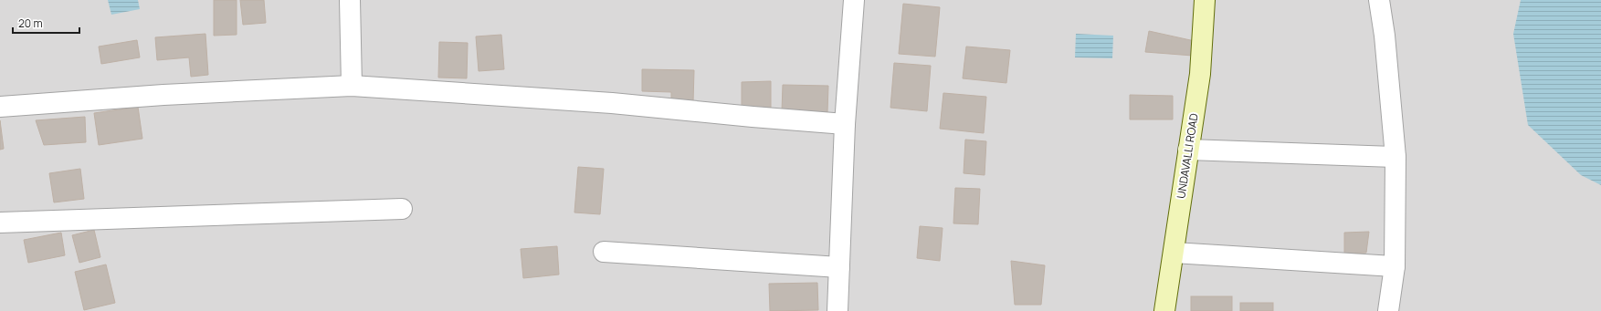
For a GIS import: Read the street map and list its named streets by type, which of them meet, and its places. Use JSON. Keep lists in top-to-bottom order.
{
  "streets": {
    "main road": ["UNDAVALLI ROAD"]
  },
  "scale_bar": "20 m"
}
